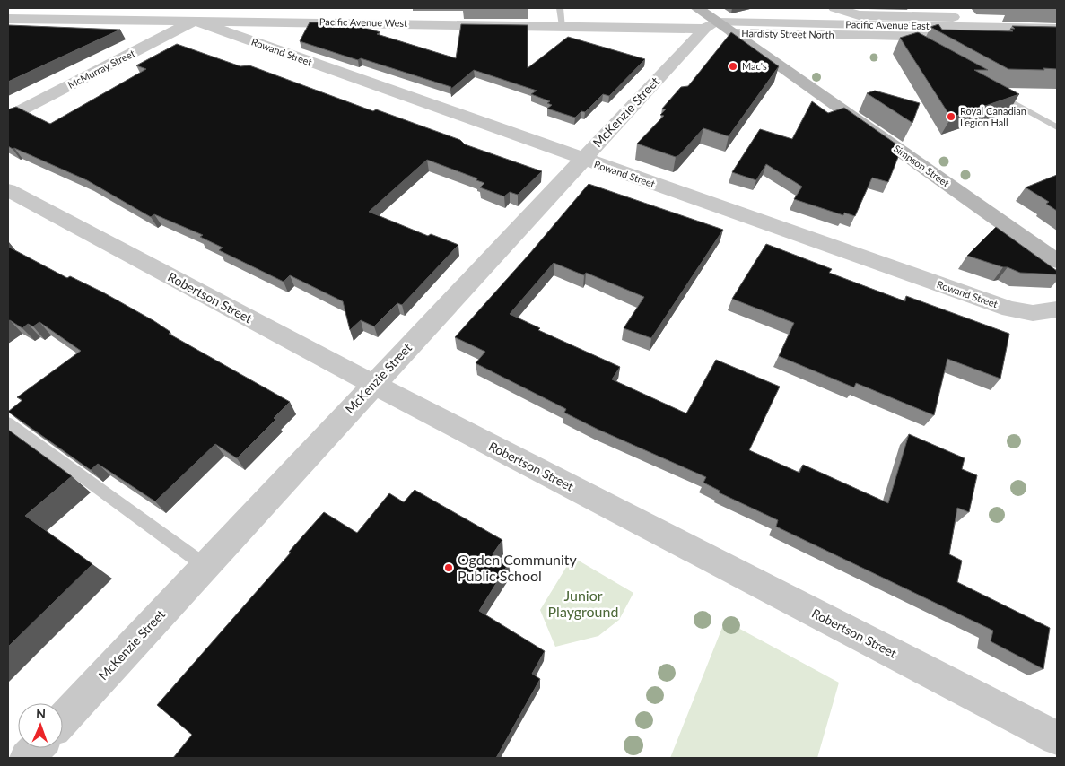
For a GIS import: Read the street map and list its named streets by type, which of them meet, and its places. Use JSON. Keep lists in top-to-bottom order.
{
  "streets": {
    "main road": ["Simpson Street"],
    "street": [
      "Pacific Avenue West",
      "Pacific Avenue East",
      "Hardisty Street North",
      "Rowand Street",
      "McMurray Street",
      "McKenzie Street",
      "Robertson Street"
    ]
  },
  "crossings": [
    ["Pacific Avenue West", "Pacific Avenue East"],
    ["Pacific Avenue West", "Rowand Street"],
    ["Pacific Avenue West", "McMurray Street"],
    ["Pacific Avenue West", "McKenzie Street"],
    ["Pacific Avenue West", "Simpson Street"],
    ["Pacific Avenue East", "McKenzie Street"],
    ["Pacific Avenue East", "Simpson Street"],
    ["Hardisty Street North", "Simpson Street"],
    ["Rowand Street", "McMurray Street"],
    ["Rowand Street", "McKenzie Street"],
    ["McKenzie Street", "Simpson Street"],
    ["McKenzie Street", "Robertson Street"]
  ],
  "parks": ["Junior Playground"],
  "places": ["Mac's", "Royal Canadian Legion Hall", "Ogden Community Public School"],
  "north": "top"
}
